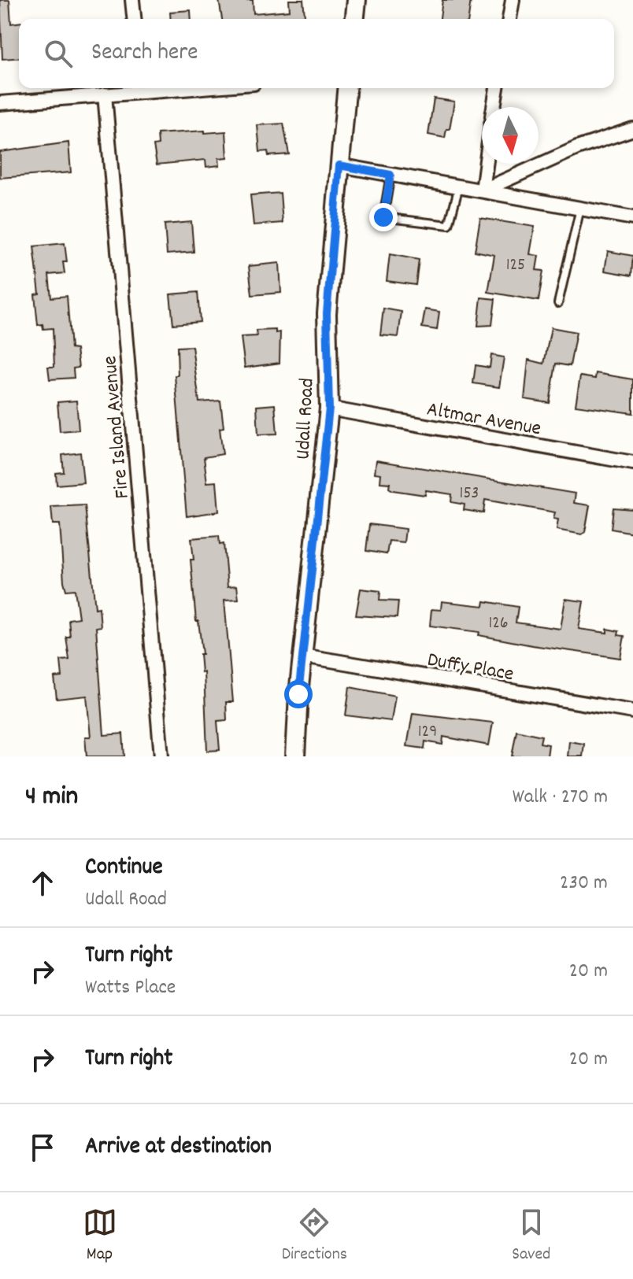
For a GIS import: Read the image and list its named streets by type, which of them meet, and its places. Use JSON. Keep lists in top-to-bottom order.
{
  "streets": {
    "street": [
      "Altmar Avenue",
      "Udall Road",
      "Fire Island Avenue",
      "Duffy Place"
    ]
  },
  "crossings": [
    ["Altmar Avenue", "Udall Road"],
    ["Udall Road", "Duffy Place"]
  ],
  "house_numbers": [
    "125",
    "153",
    "126",
    "129"
  ],
  "north": "bottom",
  "page": {
    "search": "Search here",
    "heading": ["4 min", "Walk · 270 m"],
    "list": [
      ["Continue", "Udall Road", "230 m"],
      ["Turn right", "Watts Place", "20 m"],
      ["Turn right", "20 m"],
      "Arrive at destination"
    ],
    "nav": ["Map", "Directions", "Saved"]
  }
}
